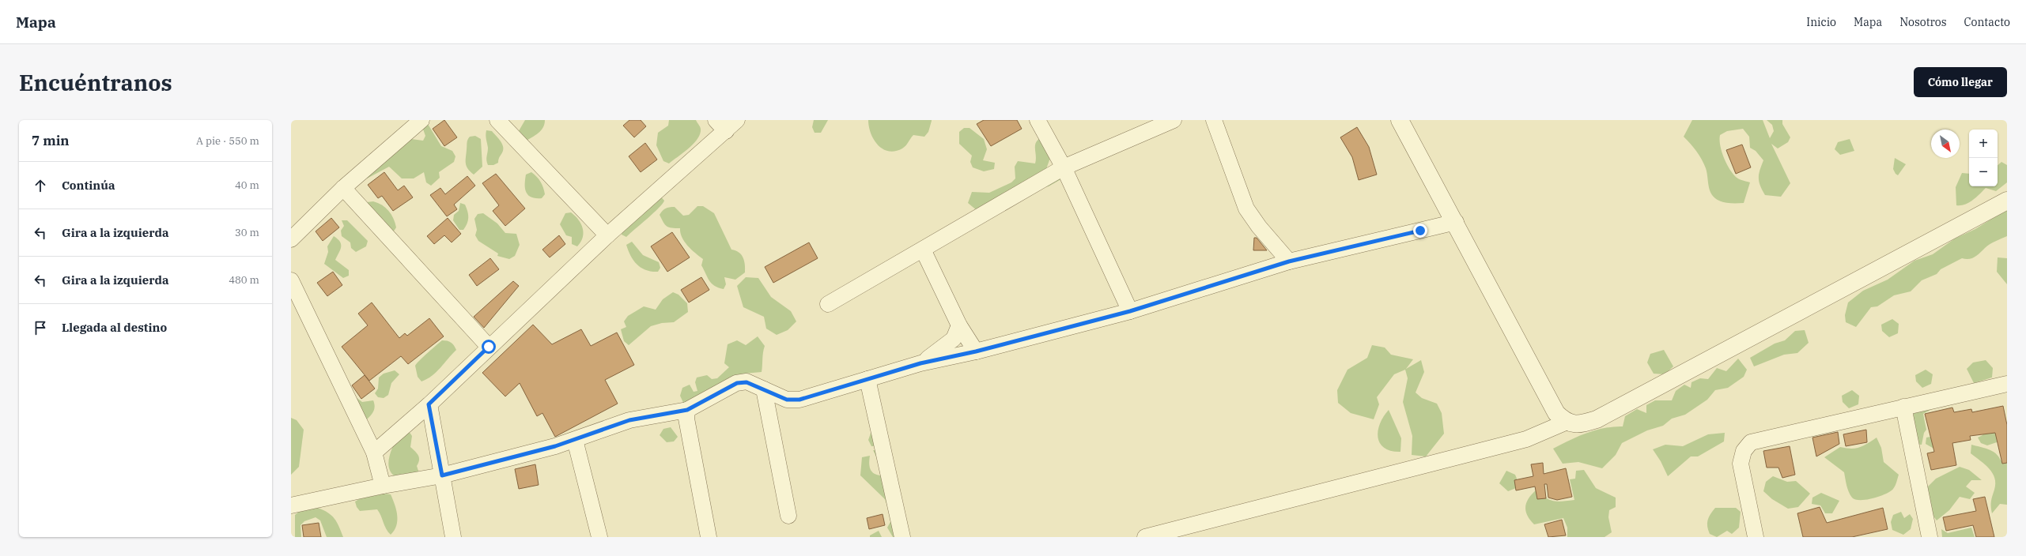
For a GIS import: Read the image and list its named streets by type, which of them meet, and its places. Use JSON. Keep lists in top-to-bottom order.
{
  "north": "bottom right",
  "page": {
    "header": "Mapa",
    "nav": [
      "Inicio",
      "Mapa",
      "Nosotros",
      "Contacto"
    ],
    "buttons": "Cómo llegar",
    "title": "Encuéntranos",
    "heading": ["7 min", "A pie · 550 m"],
    "map_buttons": ["+", "−"],
    "list": [
      ["Continúa", "40 m"],
      ["Gira a la izquierda", "30 m"],
      ["Gira a la izquierda", "480 m"],
      "Llegada al destino"
    ]
  }
}
